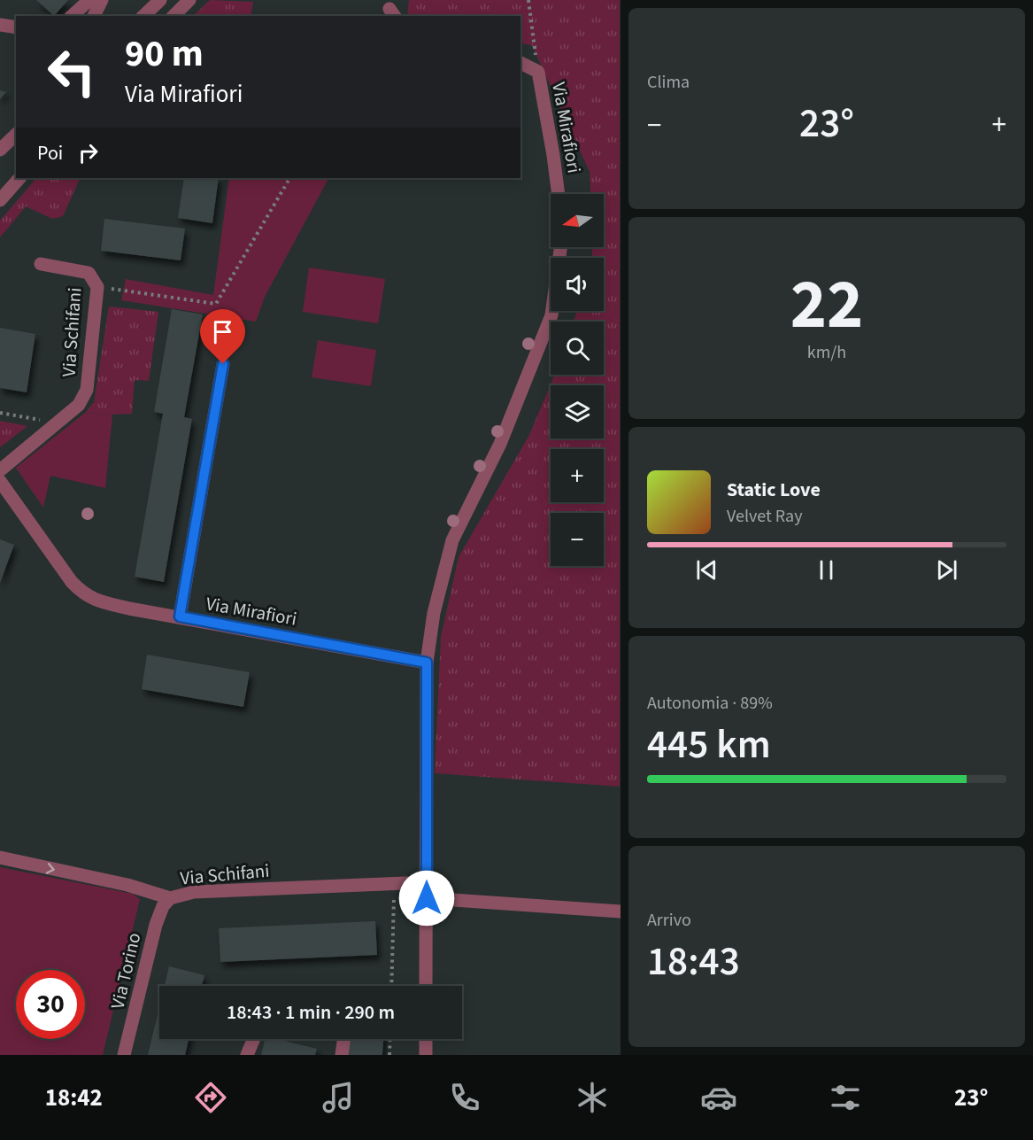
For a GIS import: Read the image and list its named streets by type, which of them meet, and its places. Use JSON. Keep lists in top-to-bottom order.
{
  "streets": {
    "street": ["Via Mirafiori", "Via Schifani", "Via Torino"]
  },
  "crossings": [
    ["Via Schifani", "Via Torino"]
  ],
  "north": "left",
  "page": {
    "tile": [
      "Clima",
      ["22", "km/h"],
      ["Autonomia · 89%", "445 km"],
      ["Arrivo", "18:43"]
    ],
    "turn": ["90 m", "Via Mirafiori"],
    "heat": ["−", "23°", "+"],
    "then": "Poi",
    "map_buttons": ["+", "−"],
    "song": ["Static Love", "Velvet Ray"],
    "limit": "30",
    "trip": "18:43 · 1 min · 290 m",
    "tabs": ["18:42", "23°"]
  }
}
